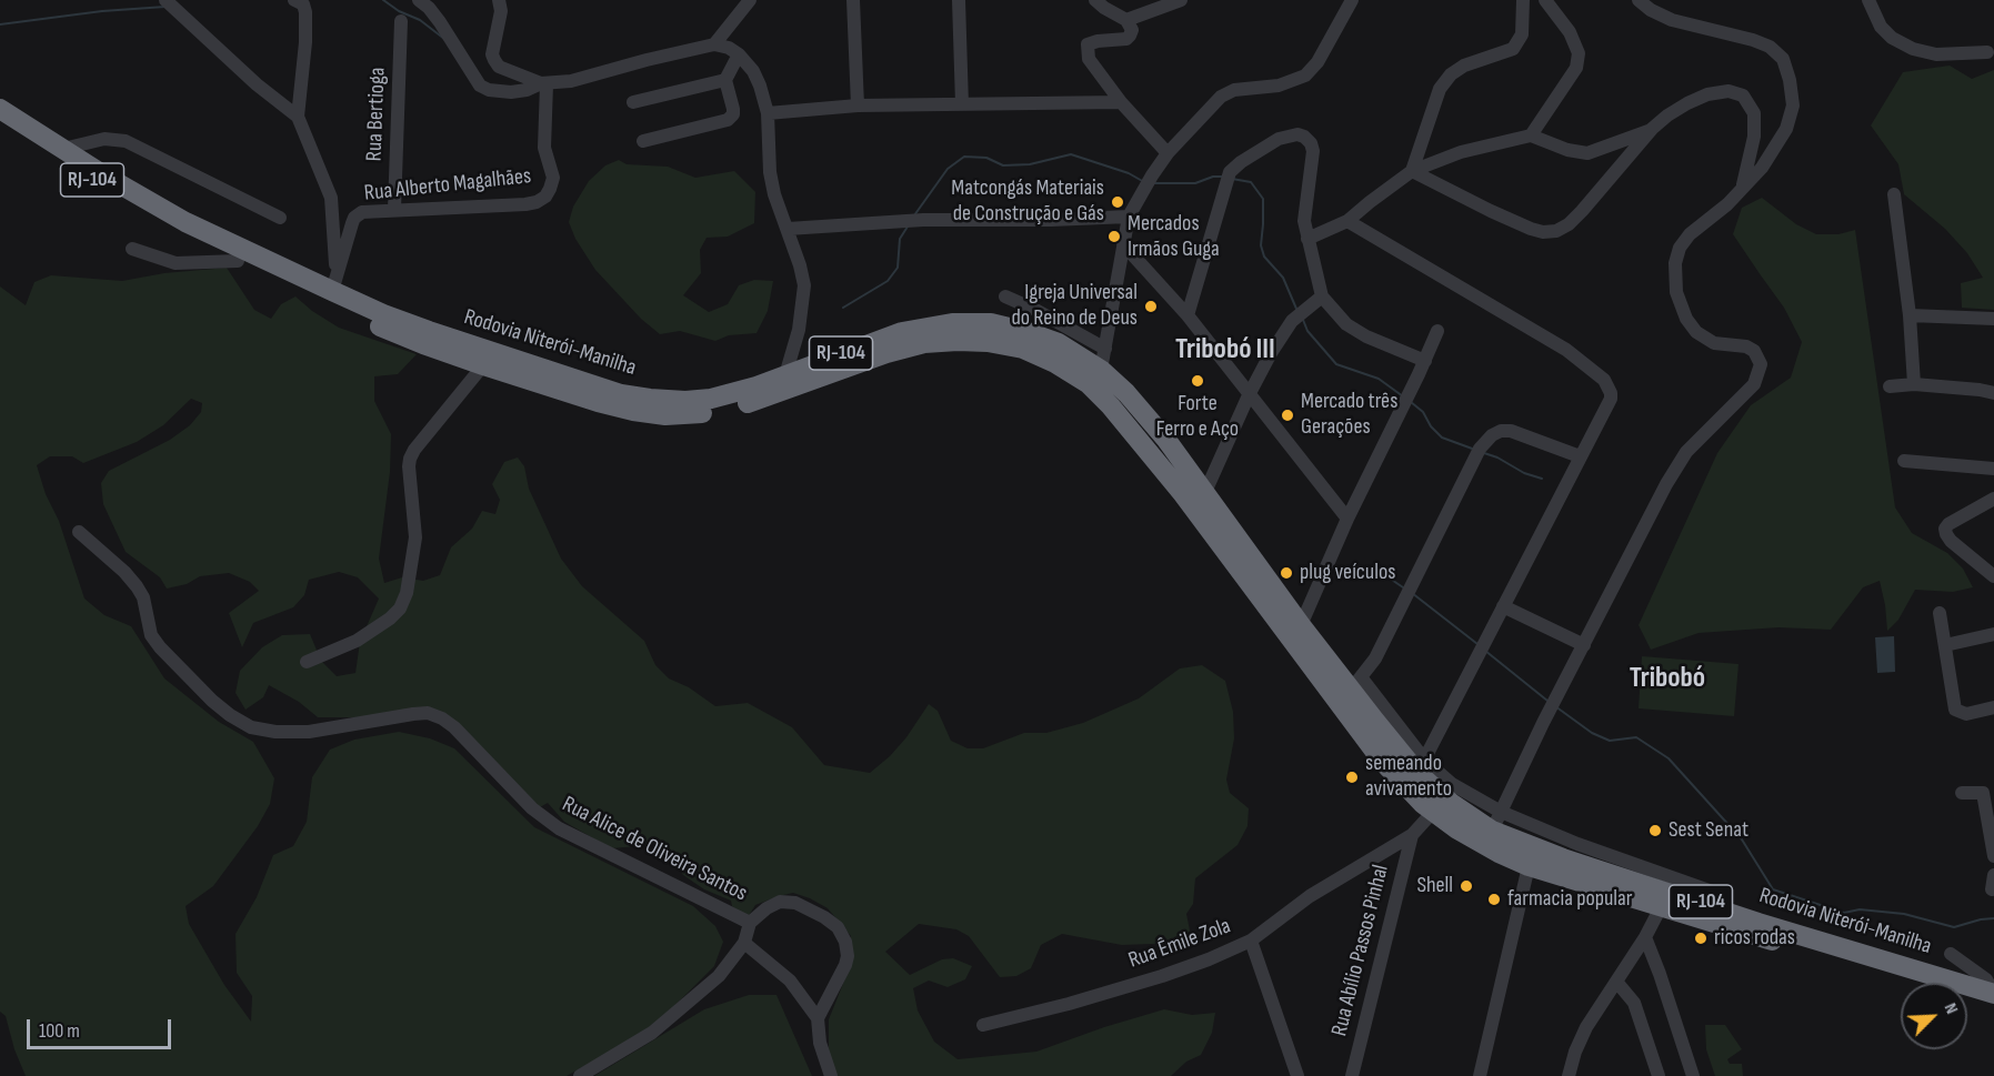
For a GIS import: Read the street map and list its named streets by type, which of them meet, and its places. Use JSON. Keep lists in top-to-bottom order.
{
  "streets": {
    "highway": ["RJ-104", "Rodovia Niterói-Manilha"],
    "street": [
      "Rua Bertioga",
      "Rua Alberto Magalhães",
      "Rua Alice de Oliveira Santos",
      "Rua Êmile Zola",
      "Rua Abílio Passos Pinhal"
    ]
  },
  "crossings": [
    ["Rua Bertioga", "Rua Alberto Magalhães"],
    ["Rua Alberto Magalhães", "Rodovia Niterói-Manilha"],
    ["Rodovia Niterói-Manilha", "Rua Êmile Zola"],
    ["Rua Êmile Zola", "Rua Abílio Passos Pinhal"]
  ],
  "districts": ["Tribobó III", "Tribobó"],
  "places": [
    "Matcongás Materiais de Construção e Gás",
    "Mercados Irmãos Guga",
    "Igreja Universal do Reino de Deus",
    "Forte Ferro e Aço",
    "Mercado três Gerações",
    "plug veículos",
    "semeando avivamento",
    "Sest Senat",
    "Shell",
    "farmacia popular",
    "ricos rodas"
  ],
  "scale_bar": "100 m",
  "north": "top right"
}
